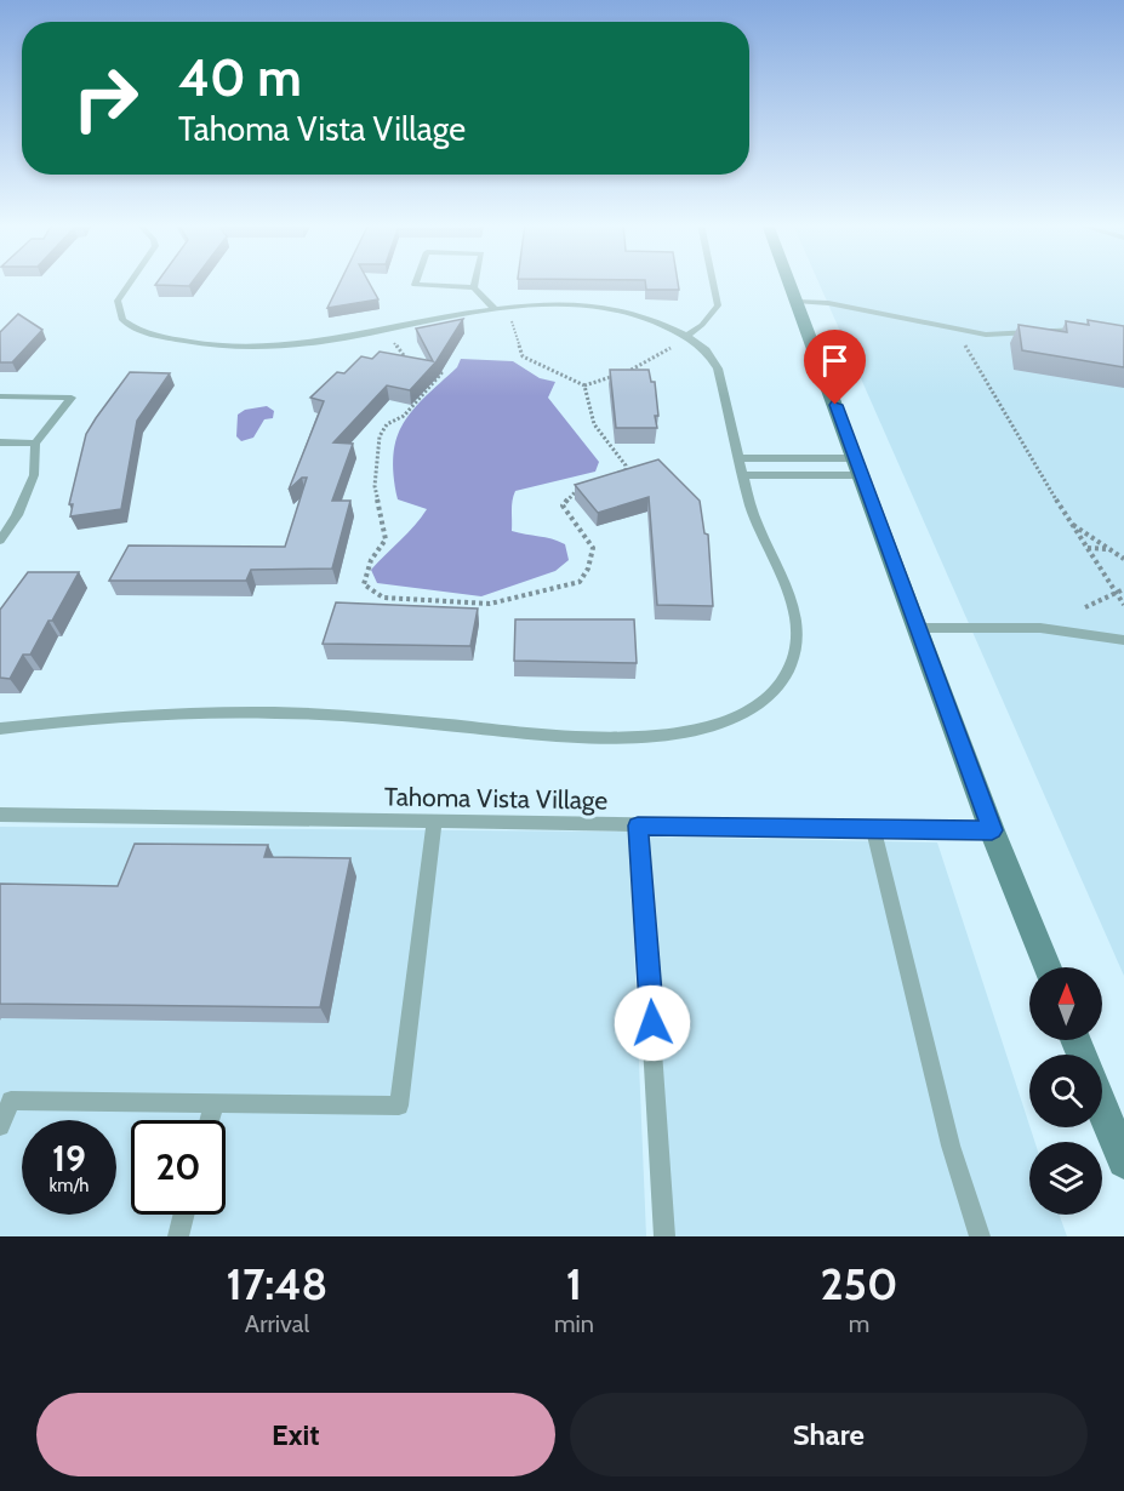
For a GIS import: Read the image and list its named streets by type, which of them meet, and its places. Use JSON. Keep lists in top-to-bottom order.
{
  "streets": {
    "lane": ["Tahoma Vista Village"]
  },
  "north": "top",
  "page": {
    "turn": ["40 m", "Tahoma Vista Village"],
    "speed": "19 km/h",
    "limit": "20",
    "eta": [
      "17:48",
      "Arrival",
      "1",
      "min",
      "250",
      "m"
    ],
    "buttons": ["Exit", "Share"]
  }
}
